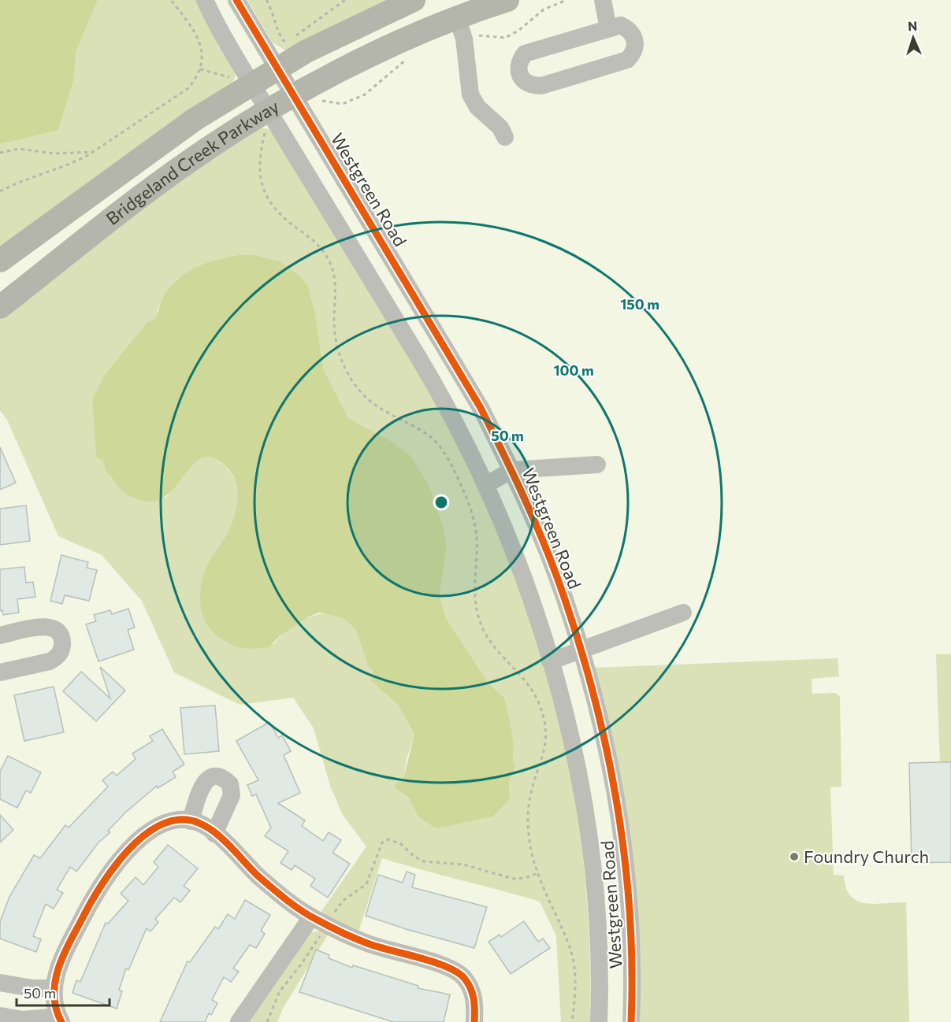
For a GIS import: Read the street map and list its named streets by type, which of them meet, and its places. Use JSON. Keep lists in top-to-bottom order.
{
  "streets": {
    "main road": ["Bridgeland Creek Parkway"],
    "street": ["Westgreen Road"]
  },
  "crossings": [
    ["Bridgeland Creek Parkway", "Westgreen Road"]
  ],
  "places": ["Foundry Church"],
  "scale_bar": "50 m",
  "north": "top",
  "rings": ["150 m", "100 m", "50 m"]
}
